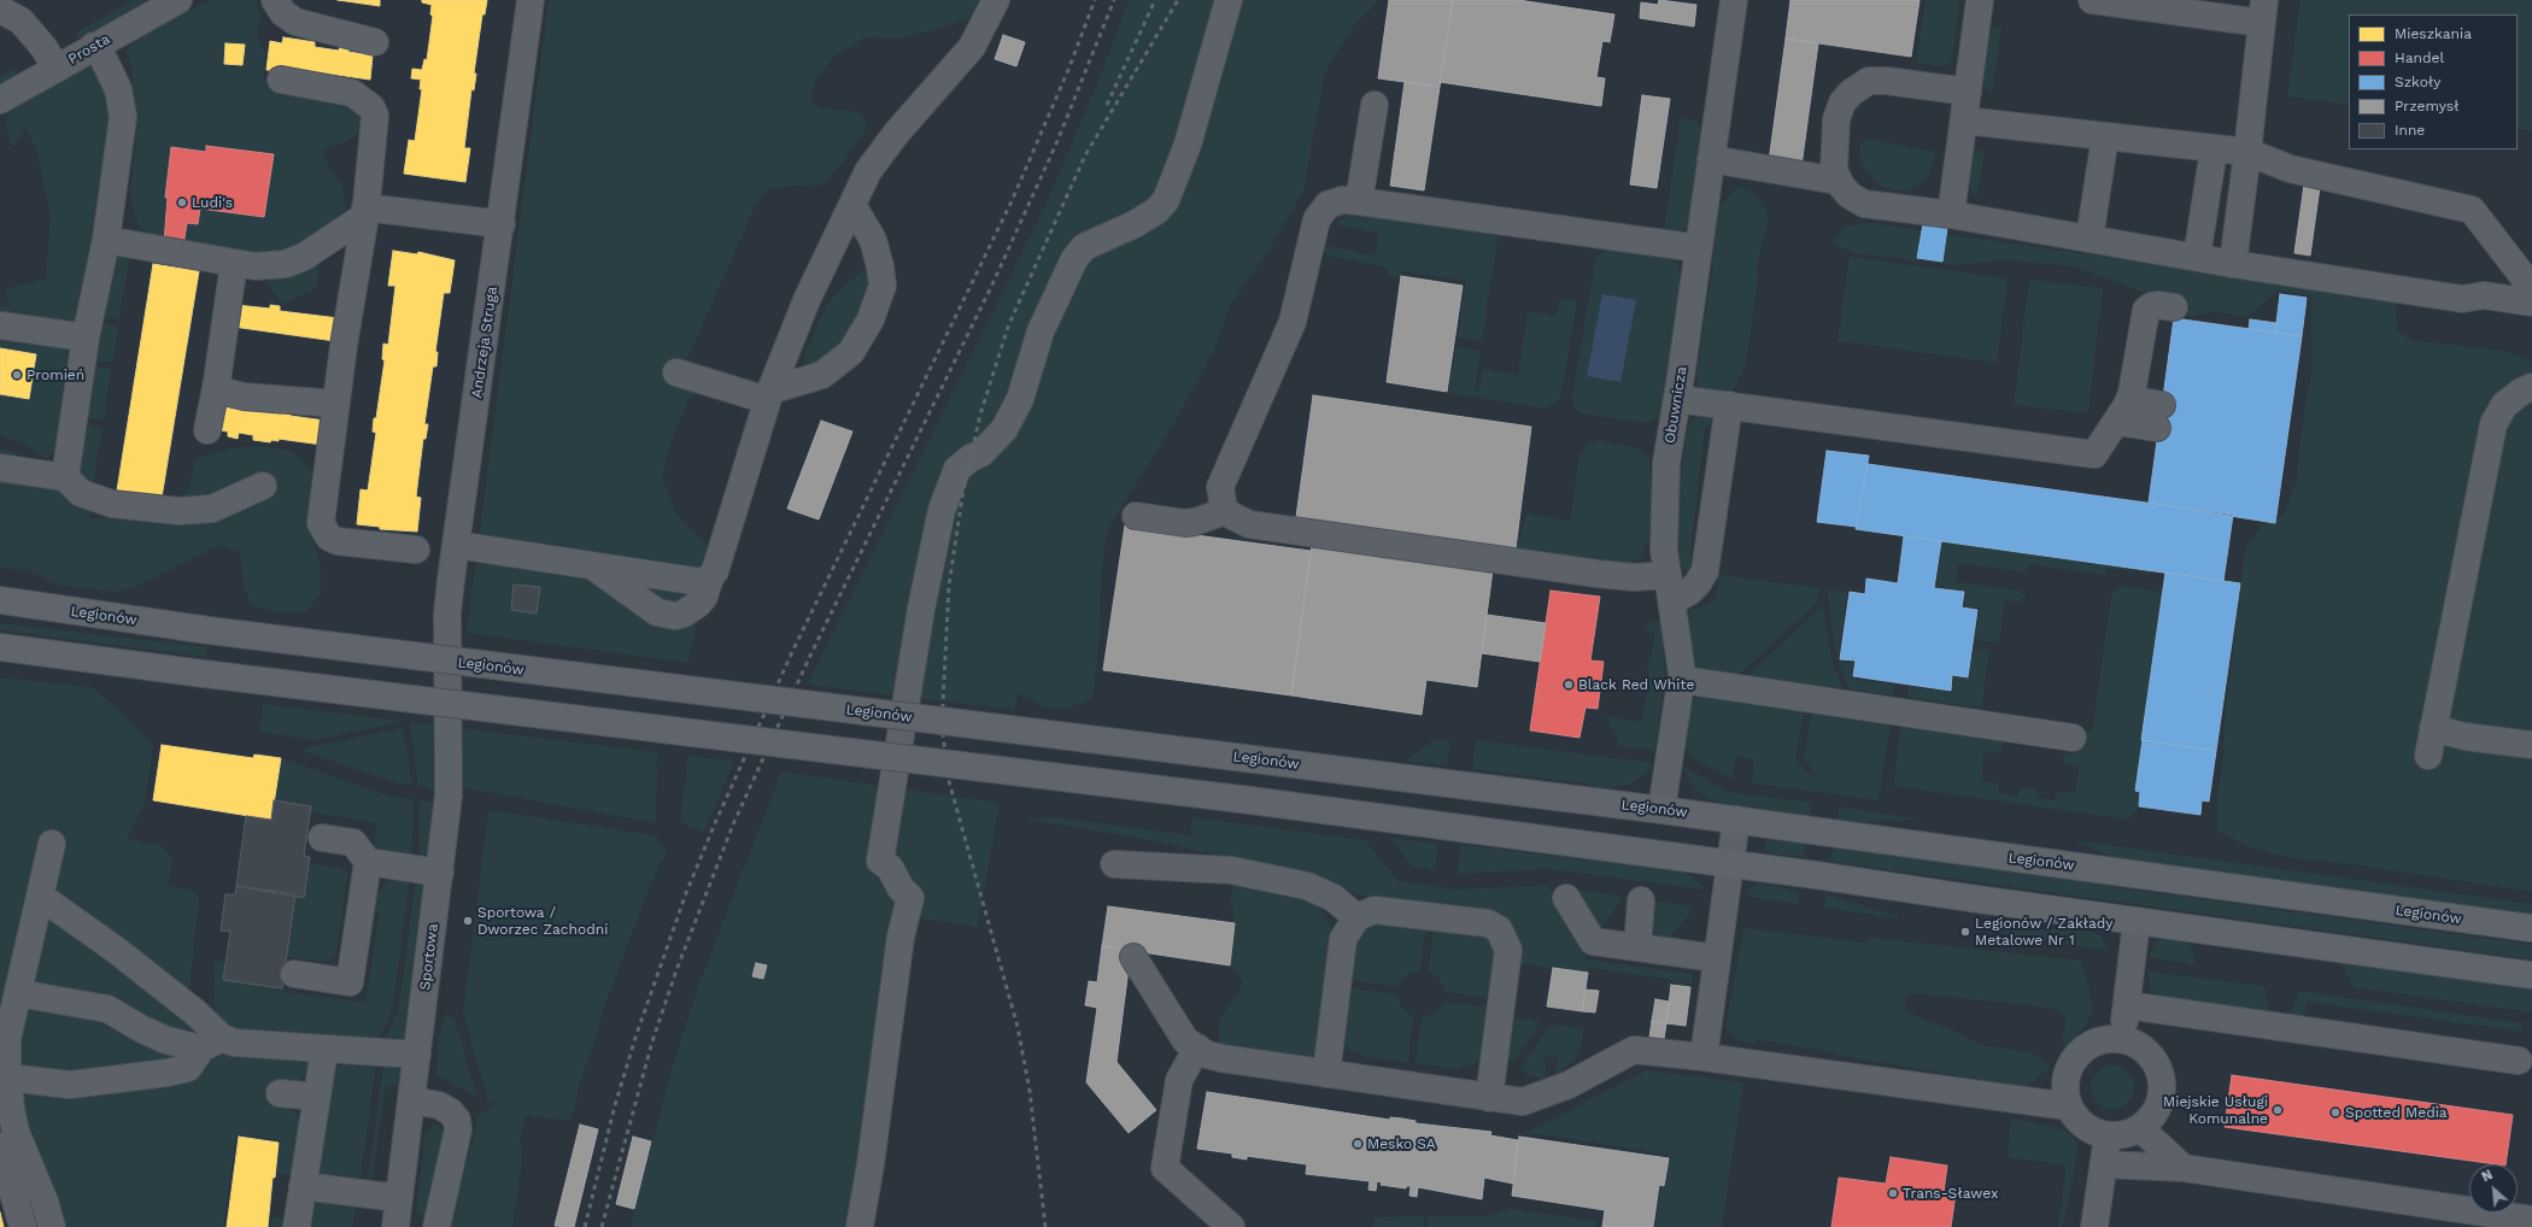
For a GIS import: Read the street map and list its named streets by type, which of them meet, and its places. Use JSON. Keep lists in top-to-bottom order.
{
  "streets": {
    "main road": ["Legionów"],
    "street": [
      "Prosta",
      "Andrzeja Struga",
      "Obuwnicza",
      "Sportowa"
    ]
  },
  "crossings": [
    ["Andrzeja Struga", "Sportowa"],
    ["Obuwnicza", "Legionów"]
  ],
  "places": [
    "Ludi's",
    "Promień",
    "Black Red White",
    "Sportowa / Dworzec Zachodni",
    "Legionów / Zakłady Metalowe Nr 1",
    "Miejskie Usługi Komunalne",
    "Spotted Media",
    "Mesko SA",
    "Trans-Sławex"
  ],
  "legend": [
    "Mieszkania",
    "Handel",
    "Szkoły",
    "Przemysł",
    "Inne"
  ],
  "north": "top left"
}
